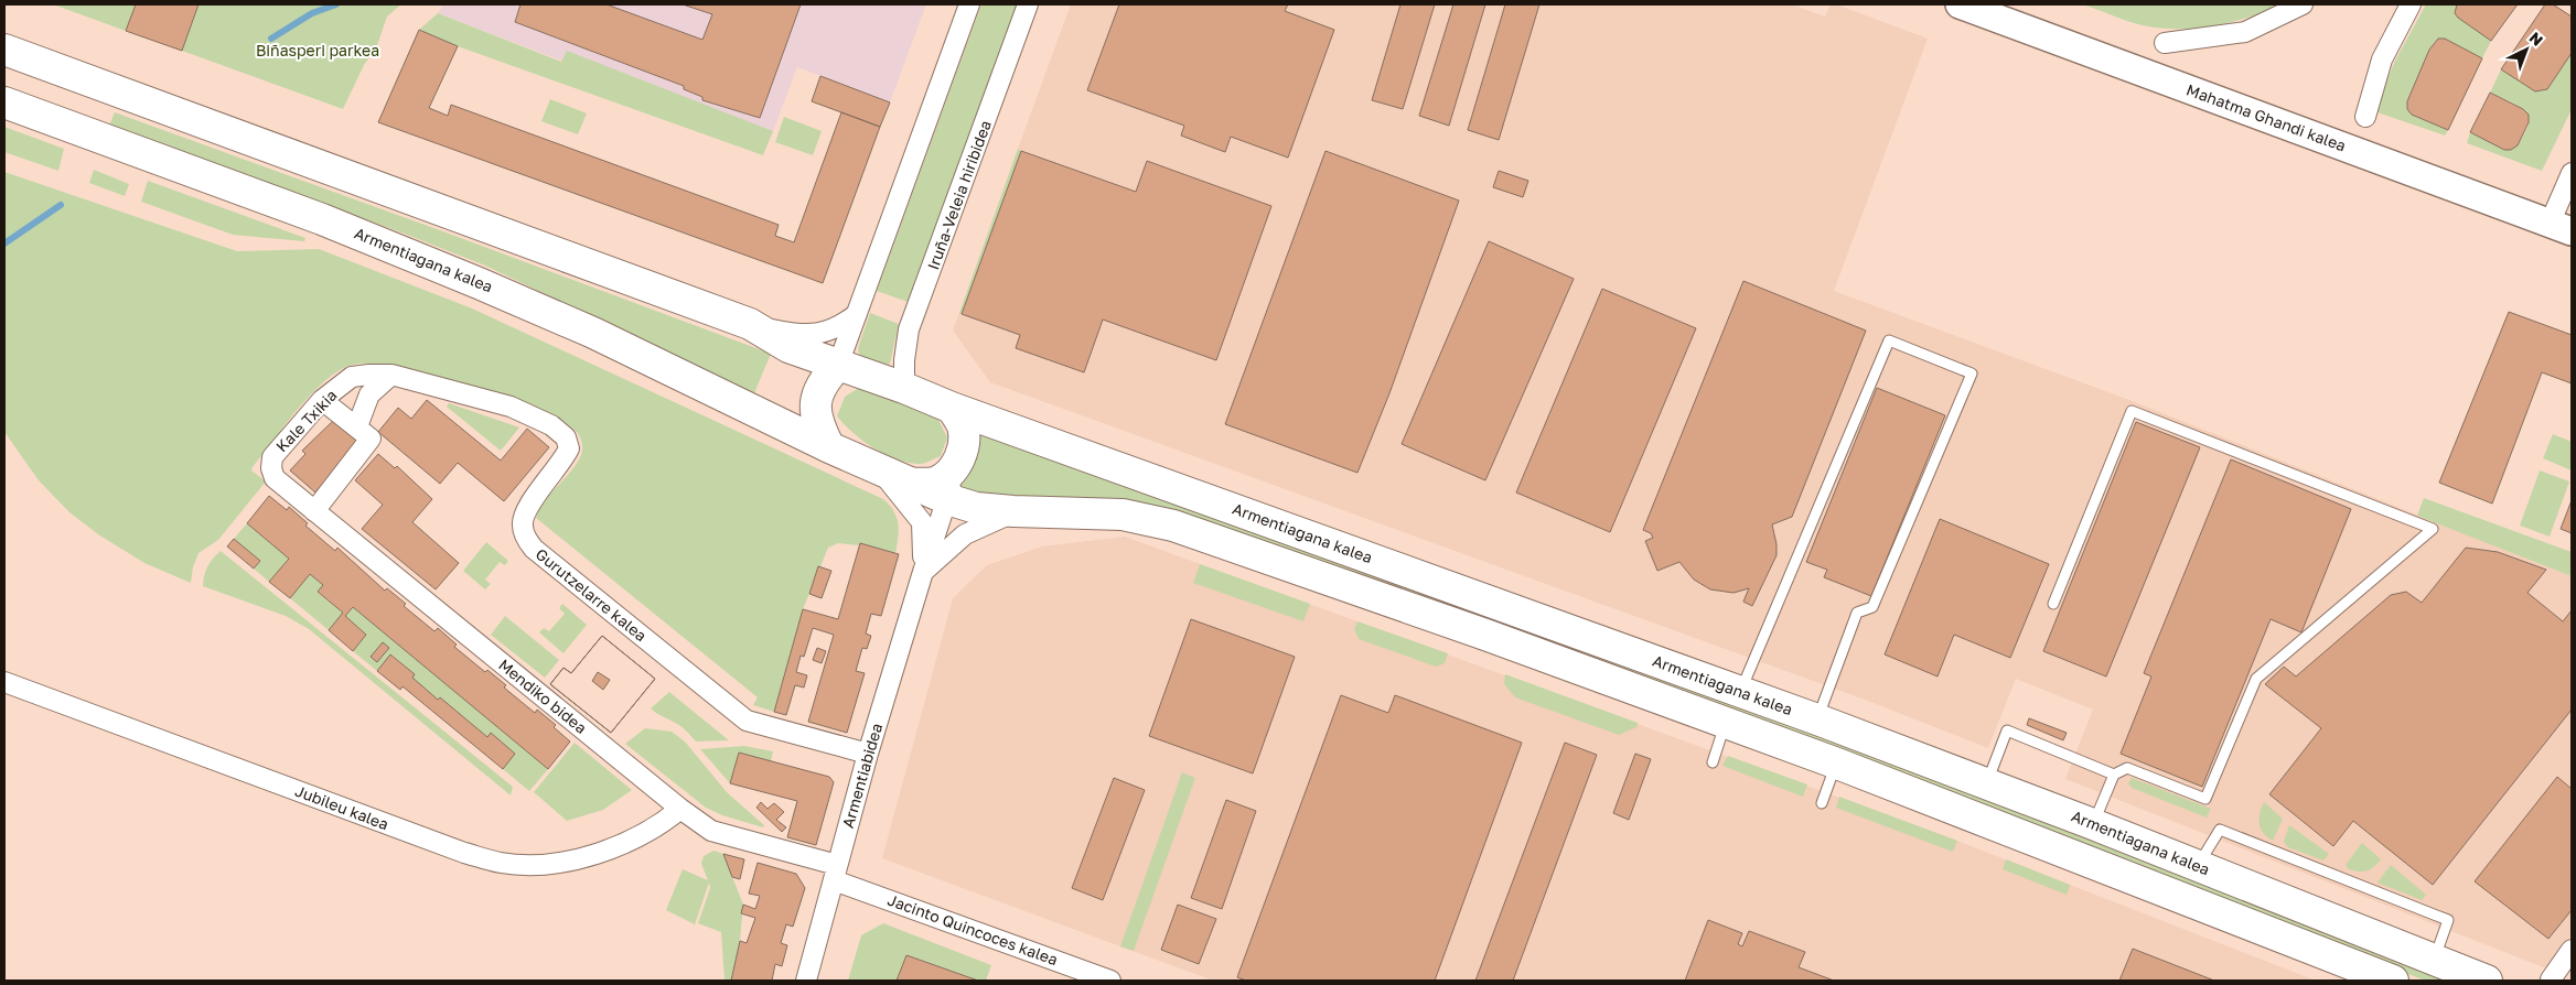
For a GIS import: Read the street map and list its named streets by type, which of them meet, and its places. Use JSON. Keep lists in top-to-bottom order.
{
  "streets": {
    "main road": ["Mahatma Ghandi kalea", "Armentiagana kalea"],
    "street": [
      "Iruña-Veleia hiribidea",
      "Kale Txikia",
      "Gurutzelarre kalea",
      "Mendiko bidea",
      "Armentiabidea",
      "Jubileu kalea",
      "Jacinto Quincoces kalea"
    ]
  },
  "crossings": [
    ["Iruña-Veleia hiribidea", "Armentiagana kalea"],
    ["Armentiagana kalea", "Armentiabidea"],
    ["Kale Txikia", "Gurutzelarre kalea"],
    ["Kale Txikia", "Mendiko bidea"],
    ["Gurutzelarre kalea", "Armentiabidea"],
    ["Mendiko bidea", "Armentiabidea"],
    ["Mendiko bidea", "Jubileu kalea"],
    ["Mendiko bidea", "Jacinto Quincoces kalea"],
    ["Armentiabidea", "Jacinto Quincoces kalea"]
  ],
  "parks": ["Biñasperi parkea"],
  "north": "top right"
}
